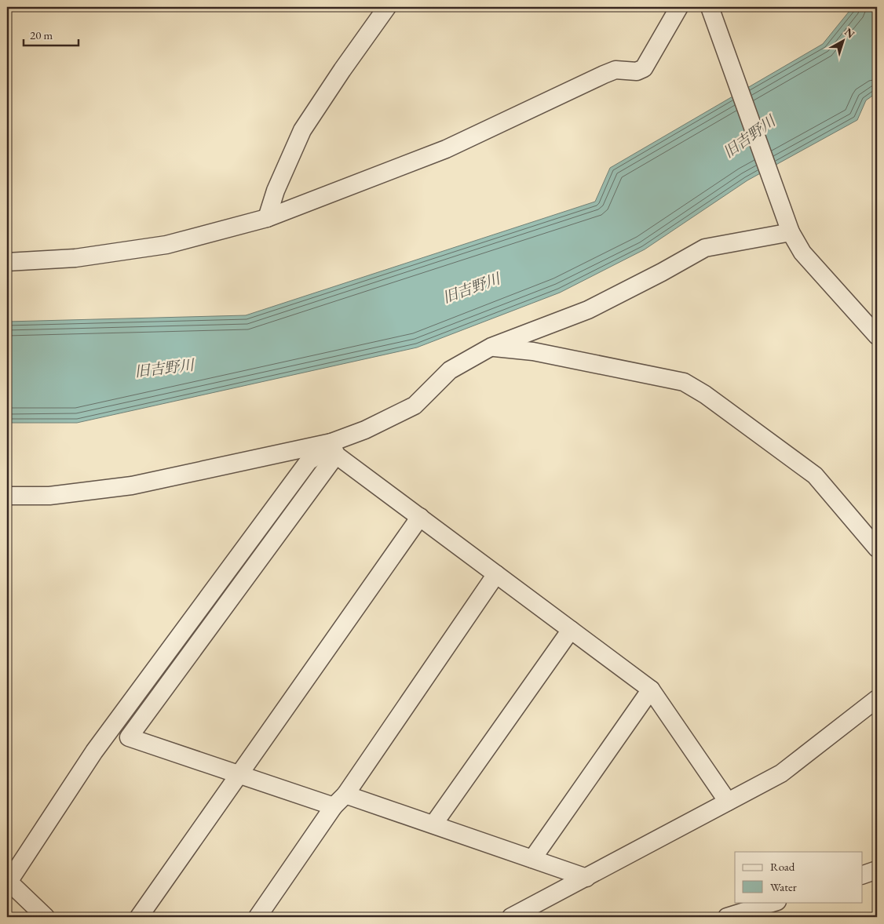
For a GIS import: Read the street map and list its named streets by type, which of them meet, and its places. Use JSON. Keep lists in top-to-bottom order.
{
  "water": ["旧吉野川"],
  "legend": ["Road", "Water"],
  "scale_bar": "20 m",
  "north": "top right"
}
